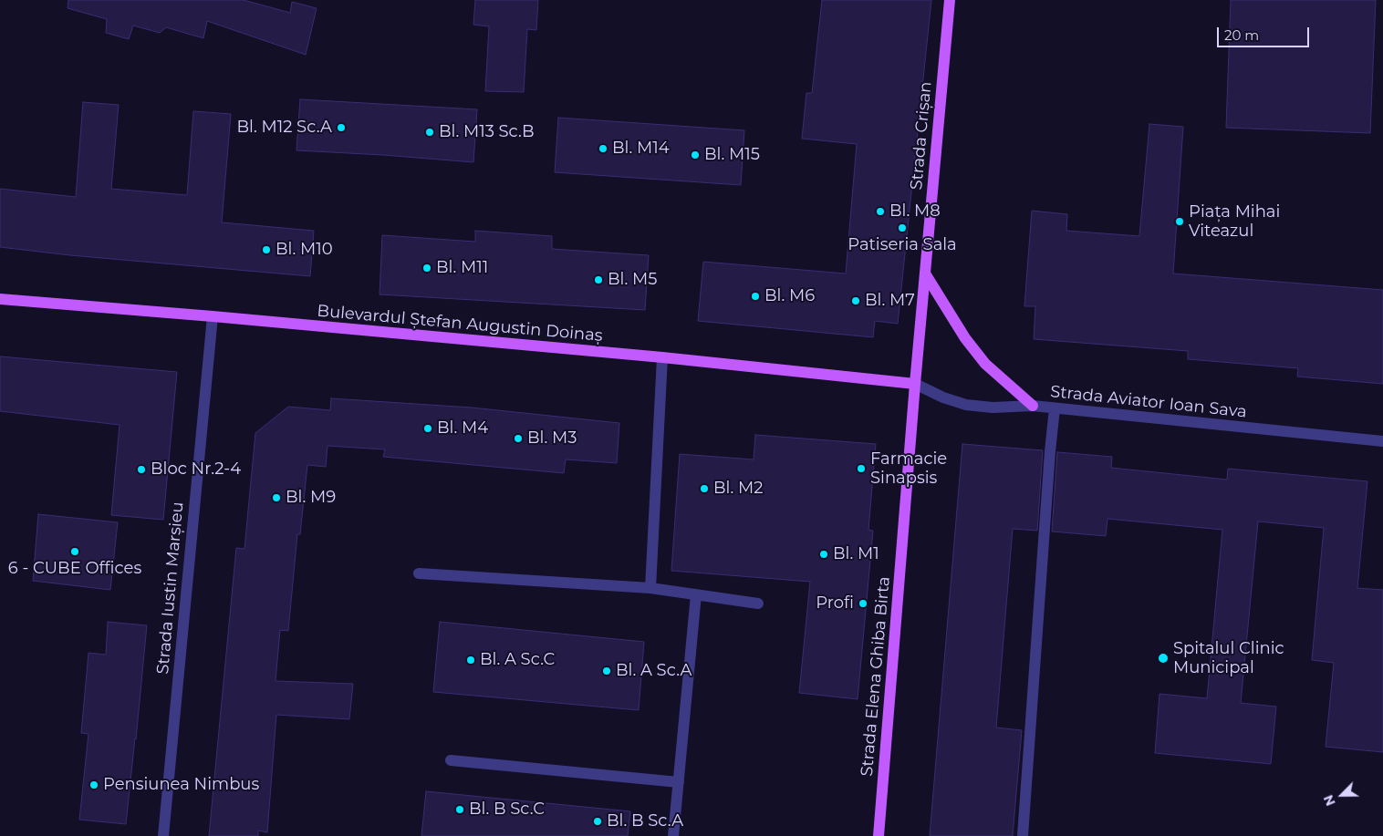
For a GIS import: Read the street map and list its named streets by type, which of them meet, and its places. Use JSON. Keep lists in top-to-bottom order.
{
  "streets": {
    "main road": ["Strada Crișan", "Bulevardul Ștefan Augustin Doinaș", "Strada Elena Ghiba Birta"],
    "street": ["Strada Aviator Ioan Sava", "Strada Iustin Marșieu"]
  },
  "crossings": [
    ["Strada Crișan", "Bulevardul Ștefan Augustin Doinaș"],
    ["Strada Crișan", "Strada Aviator Ioan Sava"],
    ["Strada Crișan", "Strada Elena Ghiba Birta"],
    ["Bulevardul Ștefan Augustin Doinaș", "Strada Aviator Ioan Sava"],
    ["Bulevardul Ștefan Augustin Doinaș", "Strada Iustin Marșieu"],
    ["Bulevardul Ștefan Augustin Doinaș", "Strada Elena Ghiba Birta"],
    ["Strada Aviator Ioan Sava", "Strada Elena Ghiba Birta"]
  ],
  "places": [
    "Bl. M12 Sc.A",
    "Bl. M13 Sc.B",
    "Bl. M14",
    "Bl. M15",
    "Bl. M8",
    "Piața Mihai Viteazul",
    "Patiseria Sala",
    "Bl. M10",
    "Bl. M11",
    "Bl. M5",
    "Bl. M6",
    "Bl. M7",
    "Bl. M4",
    "Bl. M3",
    "Farmacie Sinapsis",
    "Bloc Nr.2-4",
    "Bl. M2",
    "Bl. M9",
    "6 - CUBE Offices",
    "Bl. M1",
    "Profi",
    "Spitalul Clinic Municipal",
    "Bl. A Sc.C",
    "Bl. A Sc.A",
    "Pensiunea Nimbus",
    "Bl. B Sc.C",
    "Bl. B Sc.A"
  ],
  "scale_bar": "20 m",
  "north": "bottom left"
}
